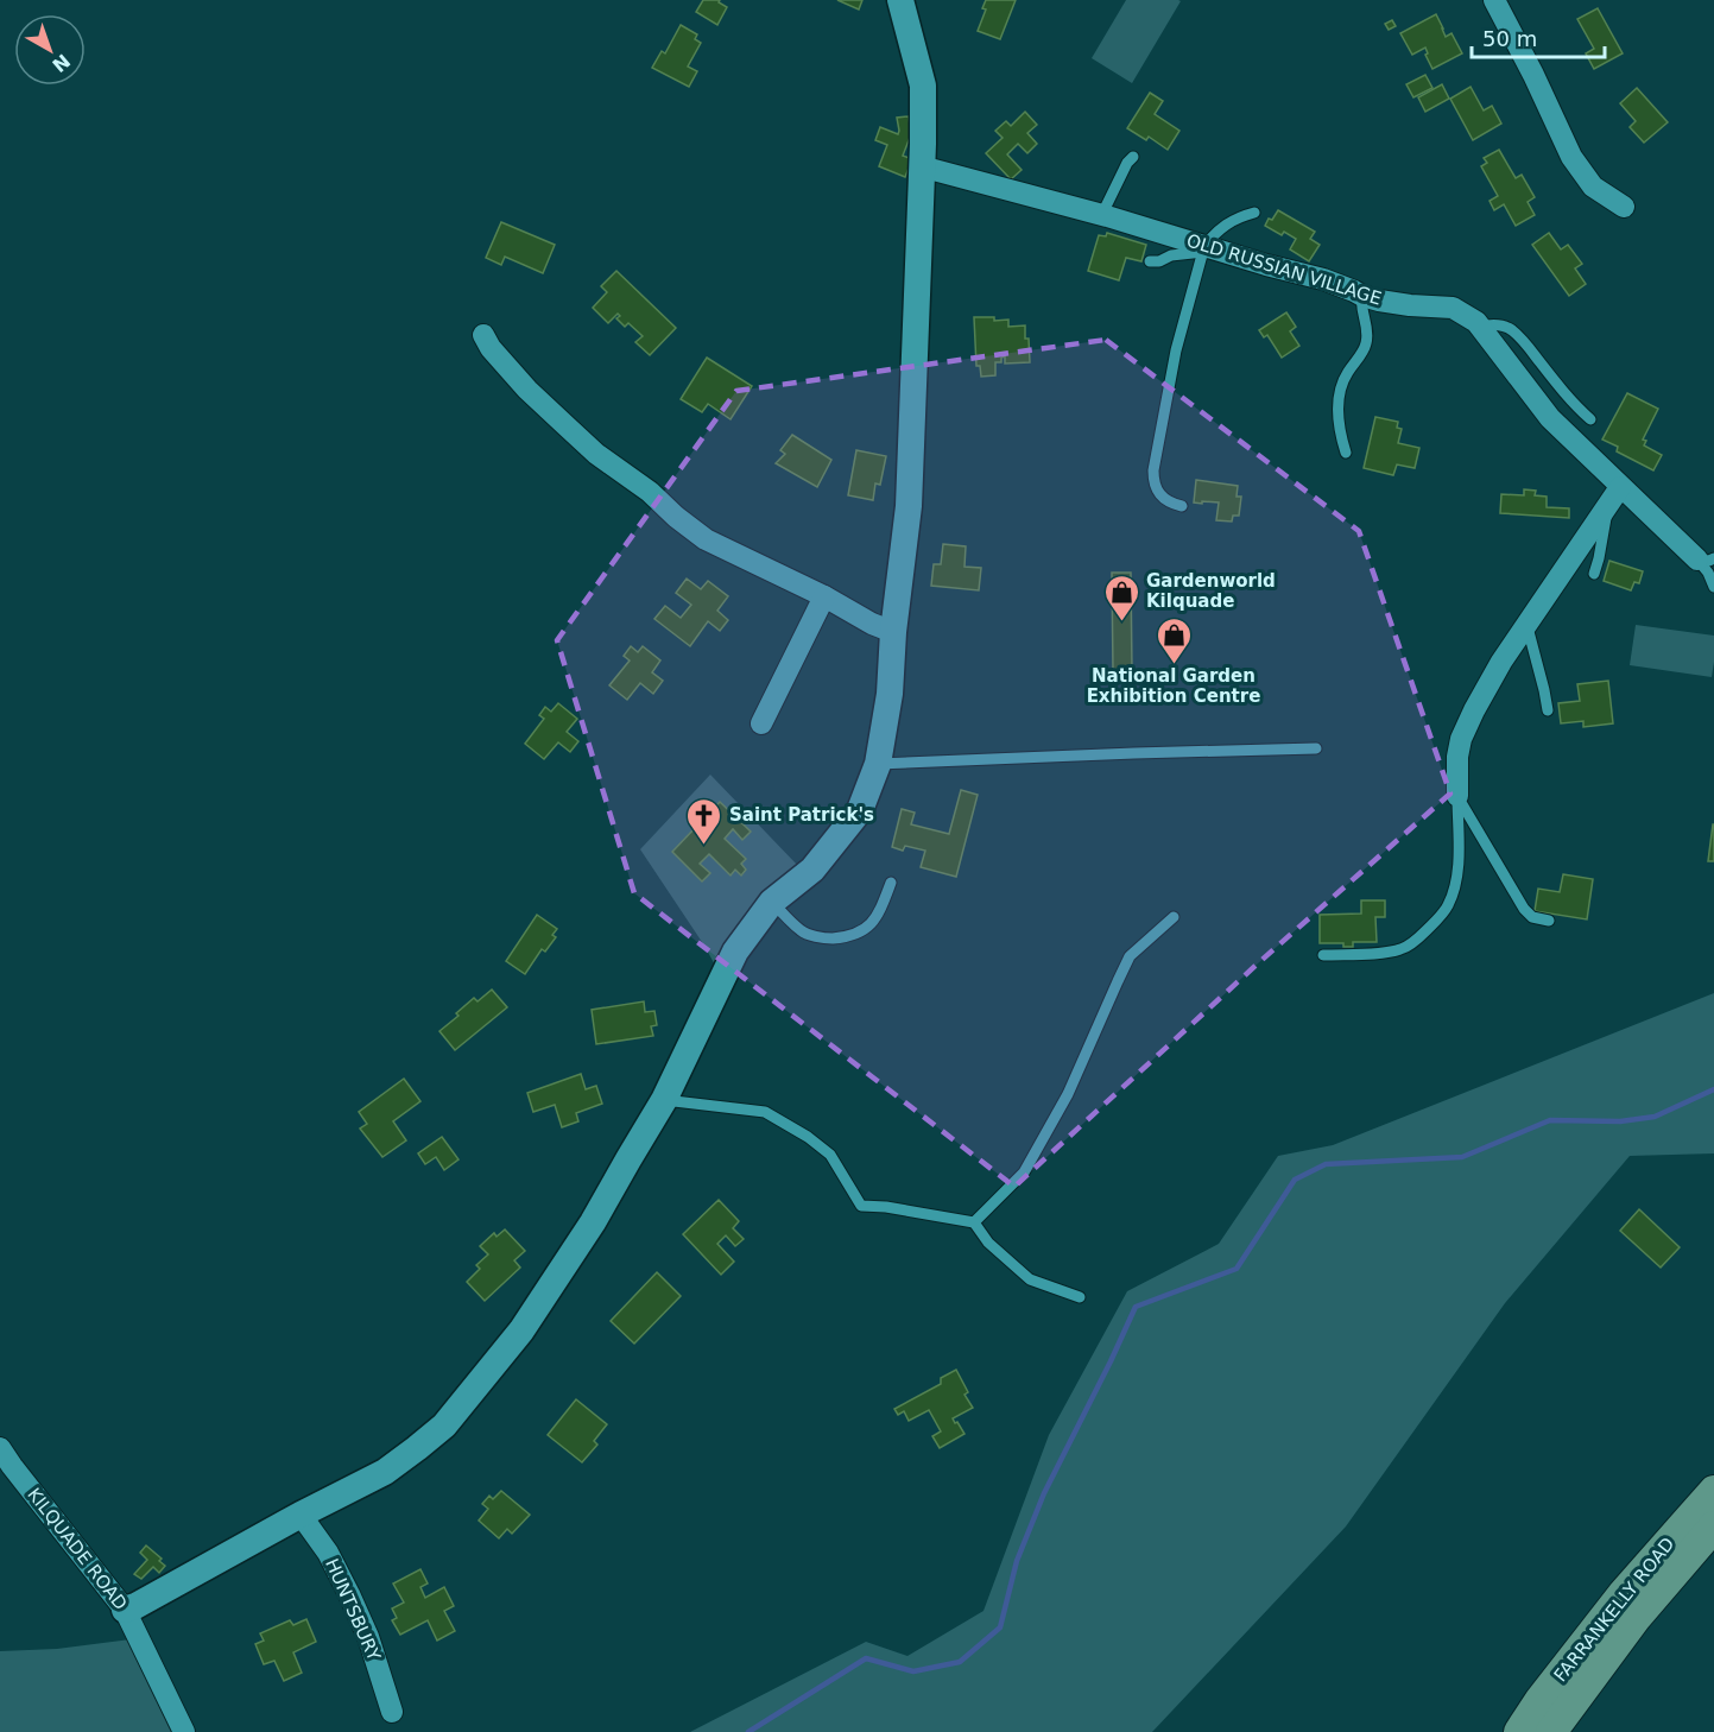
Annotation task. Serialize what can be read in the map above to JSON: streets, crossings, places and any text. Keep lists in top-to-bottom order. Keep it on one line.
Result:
{"streets":{"main road":["FARRANKELLY ROAD"],"street":["OLD RUSSIAN VILLAGE","KILQUADE ROAD","HUNTSBURY"]},"places":{"shop":["Gardenworld Kilquade","National Garden Exhibition Centre"],"church":["Saint Patrick's"]},"scale_bar":"50 m","north":"bottom right"}
